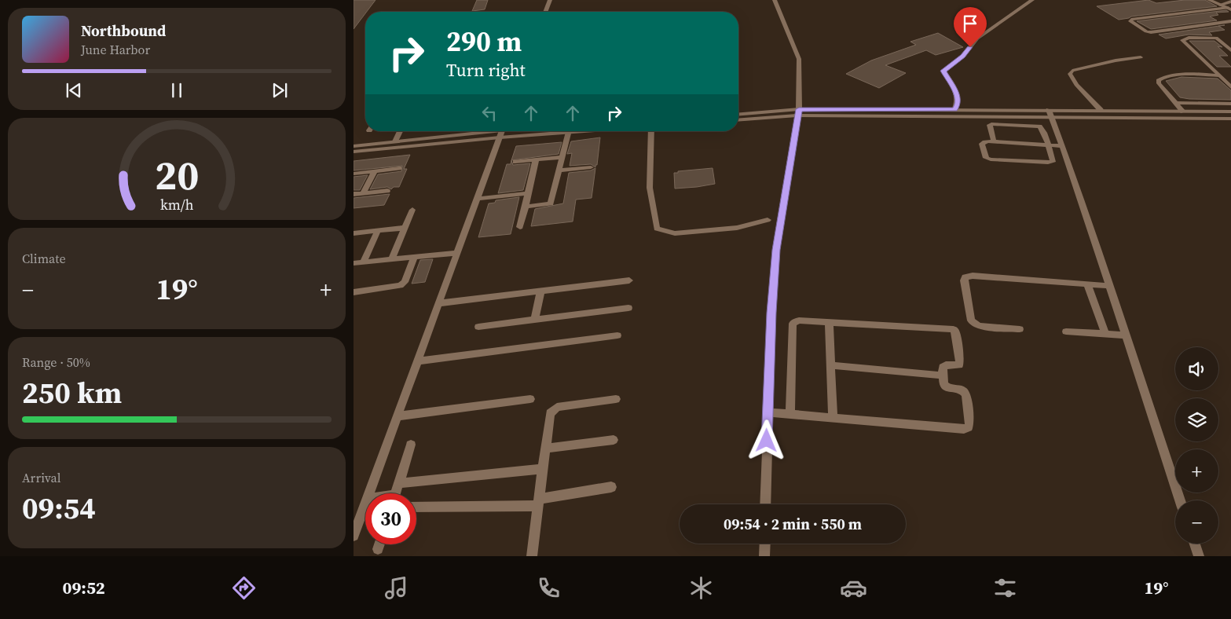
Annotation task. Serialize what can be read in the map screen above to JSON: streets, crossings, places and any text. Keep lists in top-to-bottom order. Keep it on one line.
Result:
{"page":{"turn":["290 m","Turn right"],"song":["Northbound","June Harbor"],"tile":["Climate",["Range · 50%","250 km"],["Arrival","09:54"]],"heat":["−","19°","+"],"map_buttons":["+","−"],"limit":"30","trip":"09:54 · 2 min · 550 m","tabs":["09:52","19°"],"gauge":["20","km/h"]}}
